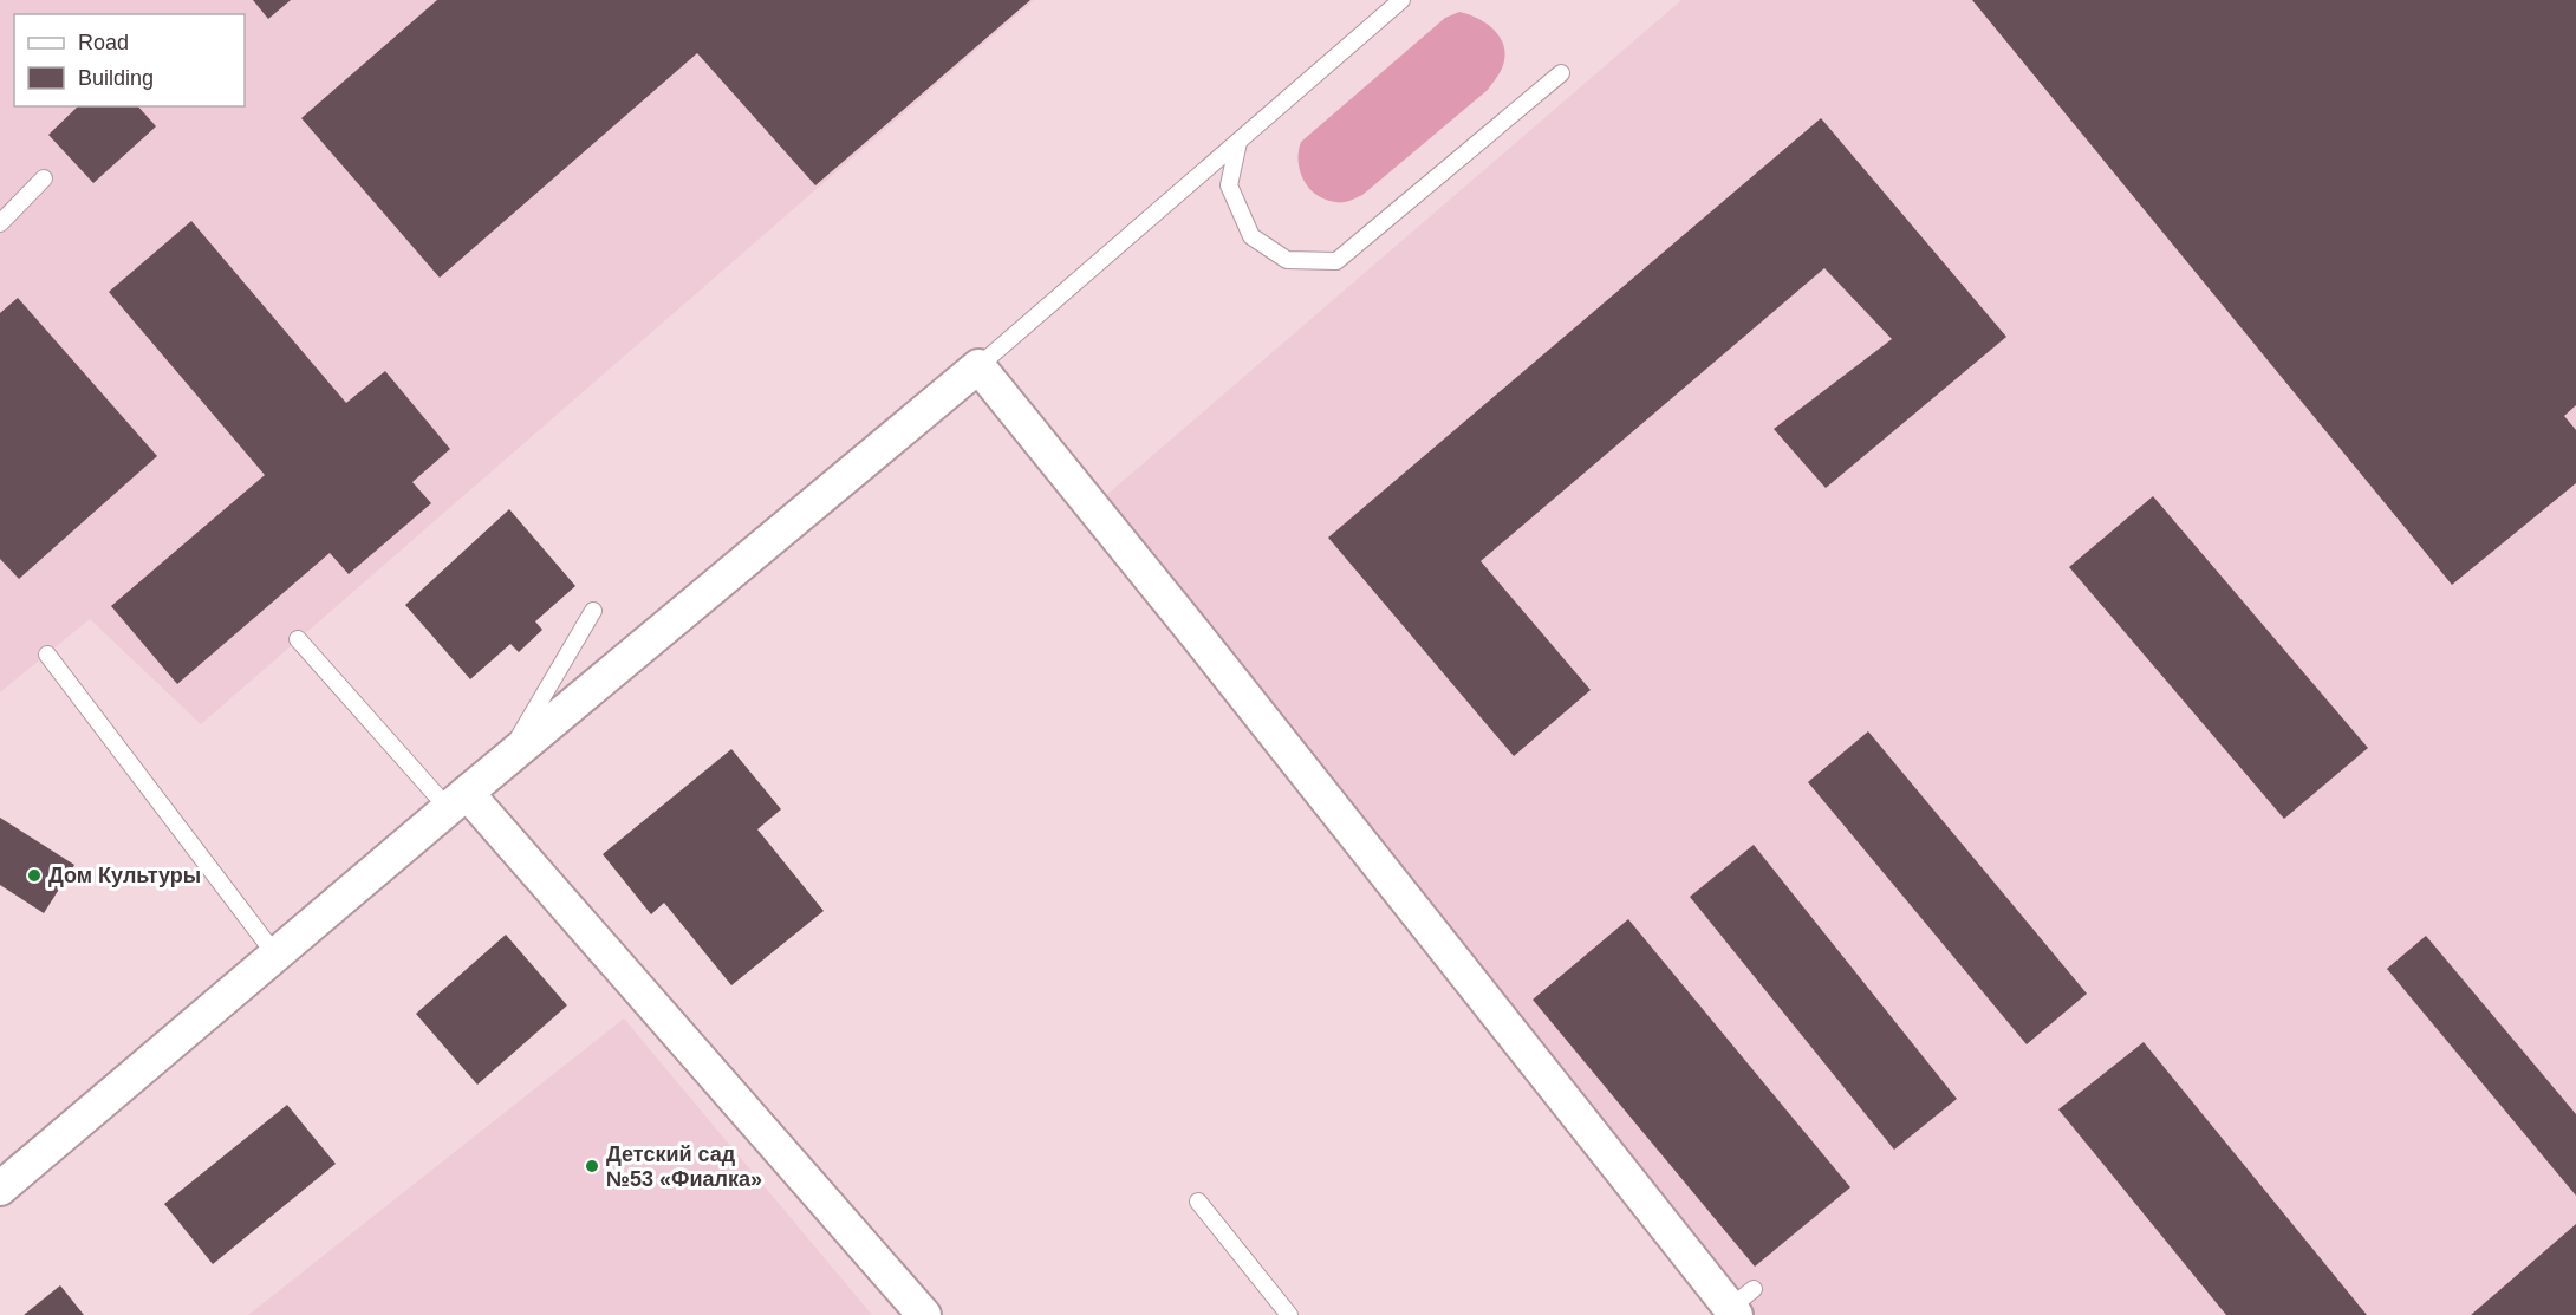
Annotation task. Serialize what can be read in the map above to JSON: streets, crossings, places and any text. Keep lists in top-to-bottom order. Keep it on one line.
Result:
{"places":["Дом Культуры","Детский сад №53 «Фиалка»"],"legend":["Road","Building"]}
